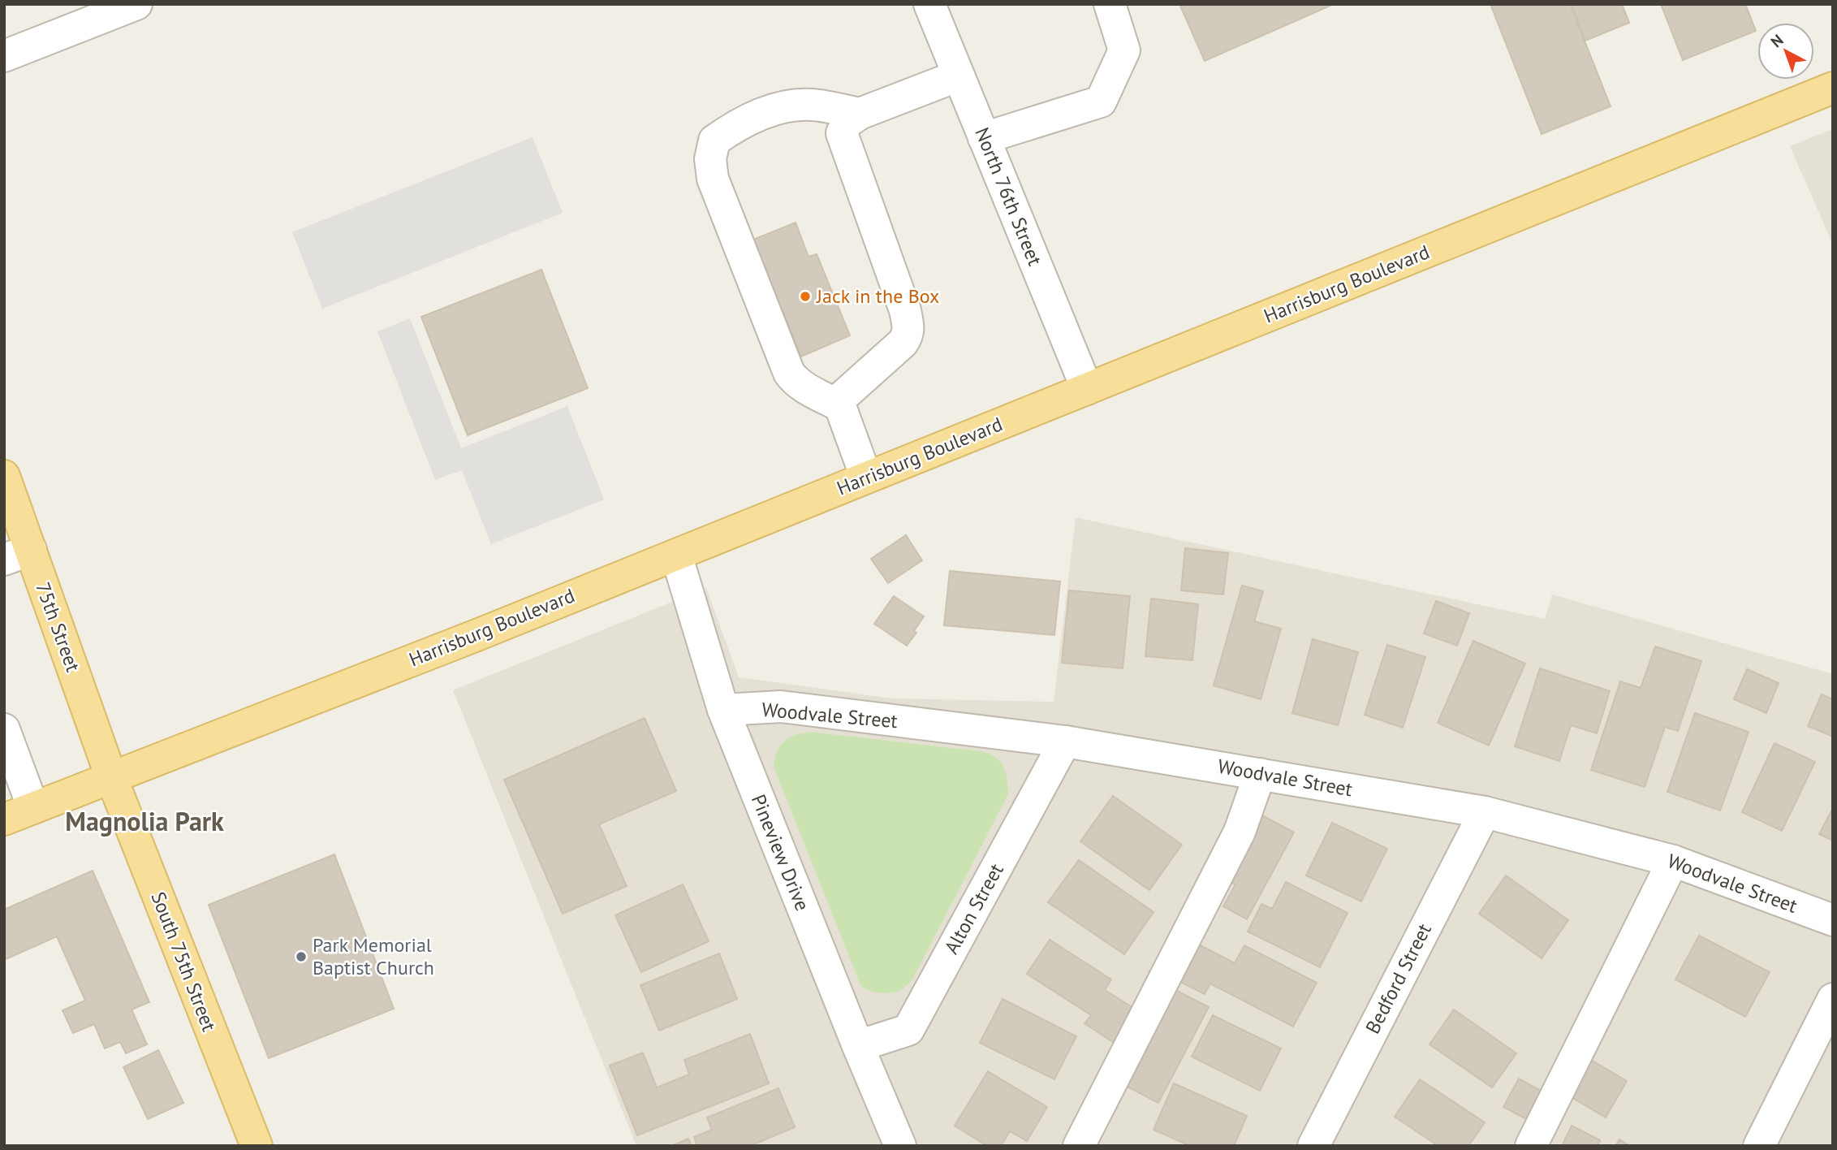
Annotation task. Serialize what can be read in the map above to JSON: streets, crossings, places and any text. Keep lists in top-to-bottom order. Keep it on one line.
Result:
{"streets":{"main road":["Harrisburg Boulevard","75th Street","South 75th Street"],"street":["North 76th Street","Woodvale Street","Pineview Drive","Alton Street","Bedford Street"]},"crossings":[["North 76th Street","Harrisburg Boulevard"],["Harrisburg Boulevard","75th Street"],["Harrisburg Boulevard","Pineview Drive"],["Harrisburg Boulevard","South 75th Street"],["75th Street","South 75th Street"],["Woodvale Street","Pineview Drive"],["Woodvale Street","Alton Street"],["Woodvale Street","Bedford Street"],["Pineview Drive","Alton Street"]],"districts":["Magnolia Park"],"places":["Jack in the Box","Park Memorial Baptist Church"],"north":"top left"}
